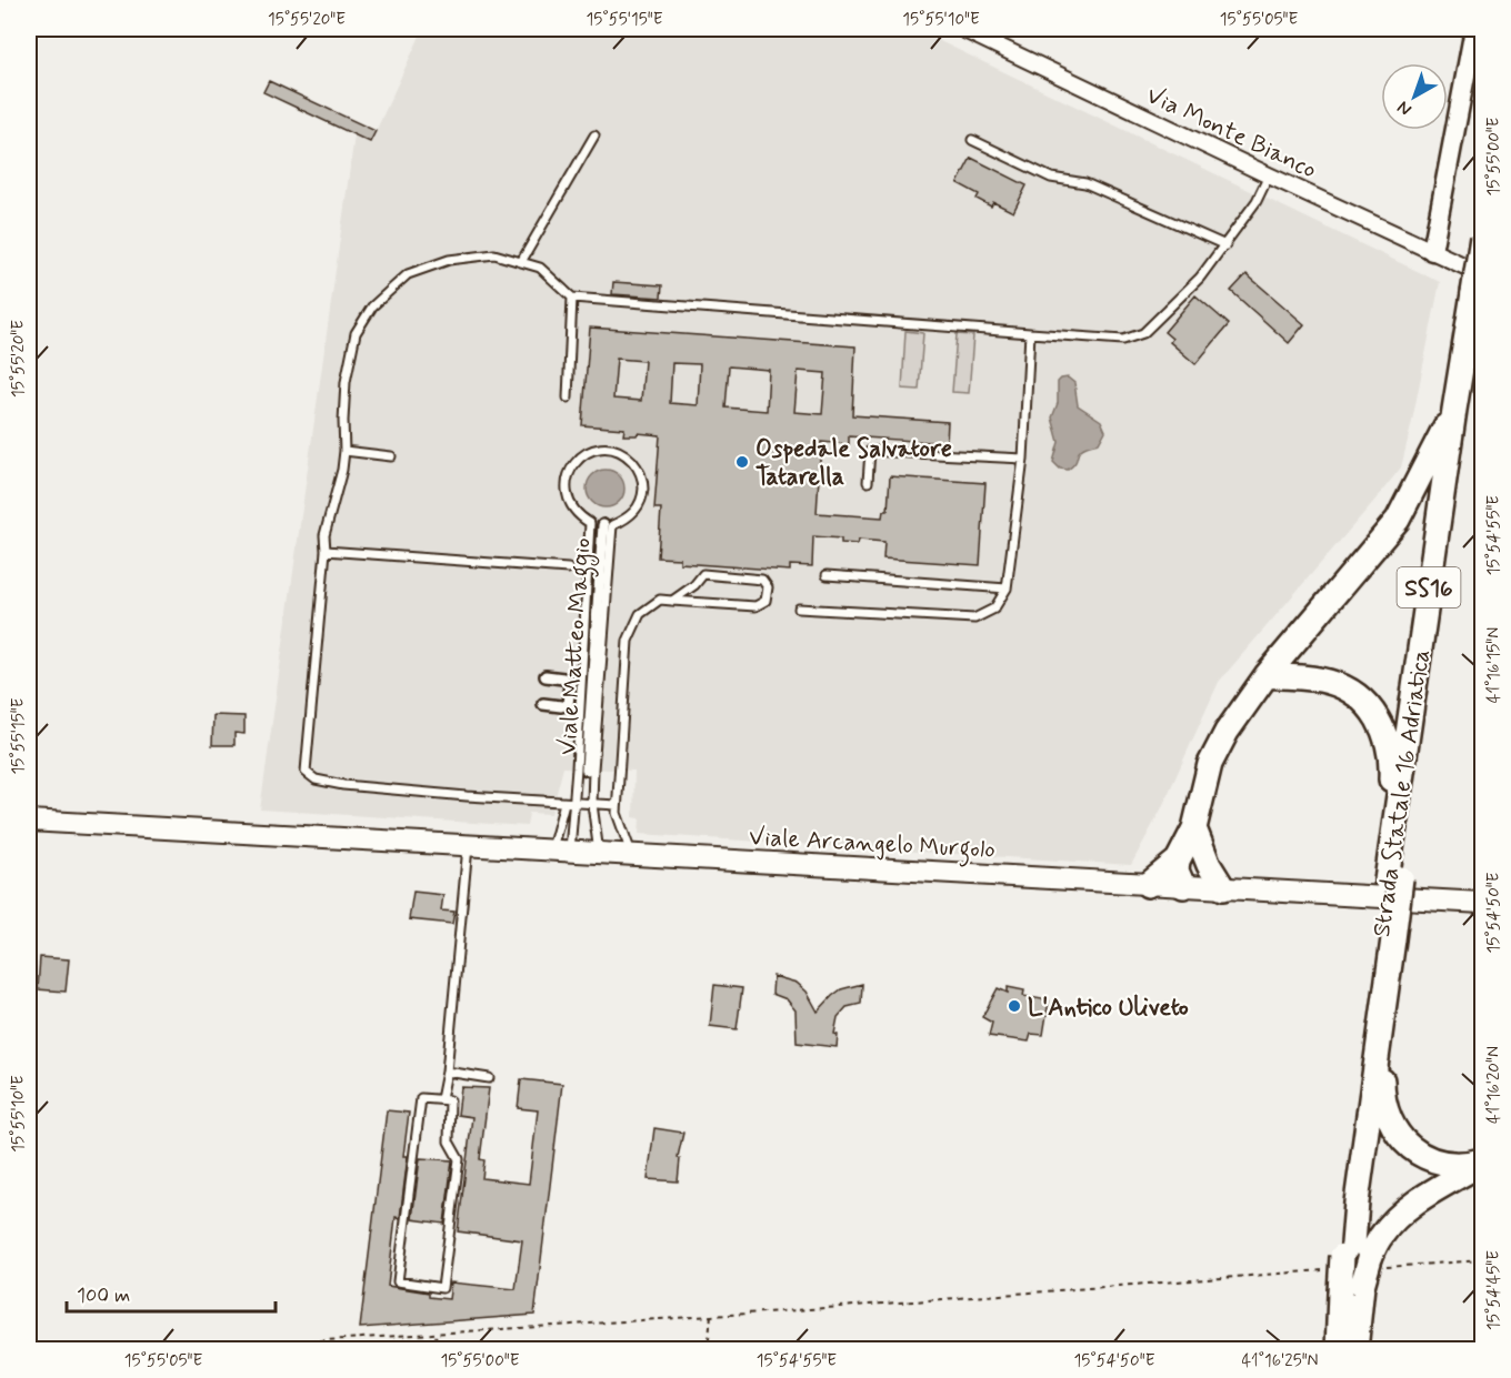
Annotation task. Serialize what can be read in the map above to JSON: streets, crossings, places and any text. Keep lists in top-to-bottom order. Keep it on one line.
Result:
{"streets":{"highway":["SS16","Strada Statale 16 Adriatica"],"main road":["Viale Arcangelo Murgolo"],"street":["Via Monte Bianco","Viale Matteo Maggio"]},"crossings":[["Via Monte Bianco","Strada Statale 16 Adriatica"]],"places":["Ospedale Salvatore Tatarella","L'Antico Uliveto"],"scale_bar":"100 m","north":"bottom left","coordinates":["15°55'20\"E","15°55'15\"E","15°55'10\"E","15°55'05\"E","15°55'00\"E","15°54'55\"E","41°16'15\"N","15°54'50\"E","41°16'20\"N","15°54'45\"E","41°16'25\"N"]}
